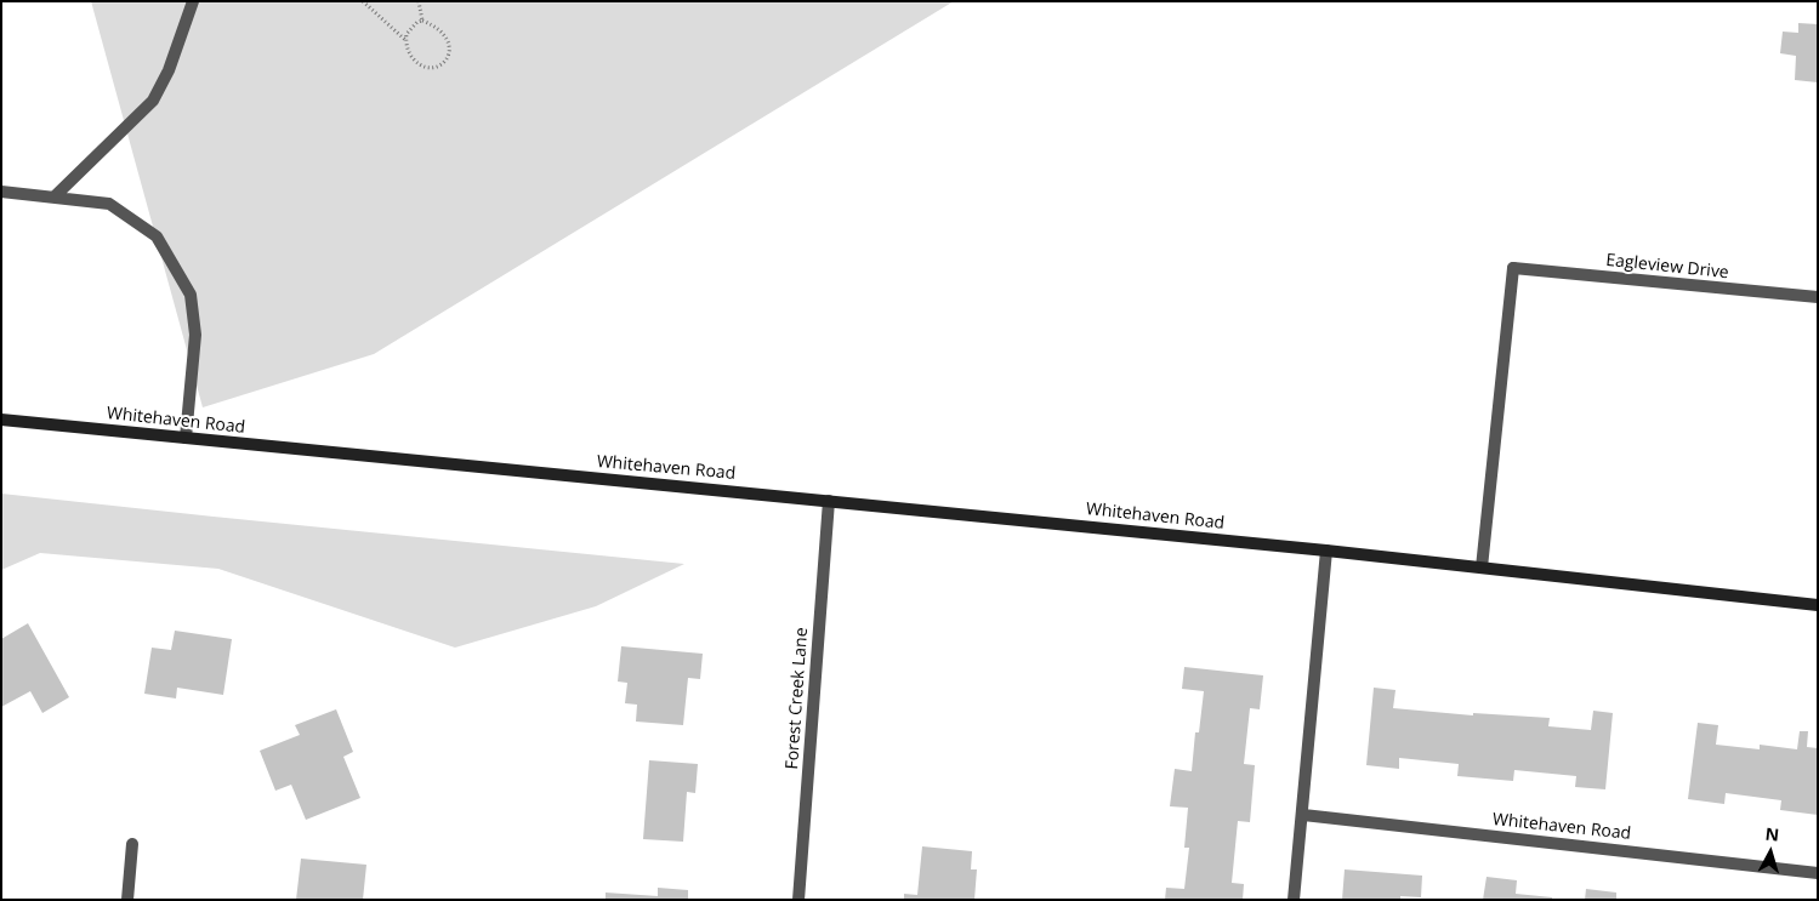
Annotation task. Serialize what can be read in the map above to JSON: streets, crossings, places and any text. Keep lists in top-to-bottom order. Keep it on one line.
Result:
{"streets":{"street":["Eagleview Drive","Whitehaven Road","Forest Creek Lane"]},"crossings":[["Eagleview Drive","Whitehaven Road"],["Whitehaven Road","Forest Creek Lane"]],"north":"top"}
